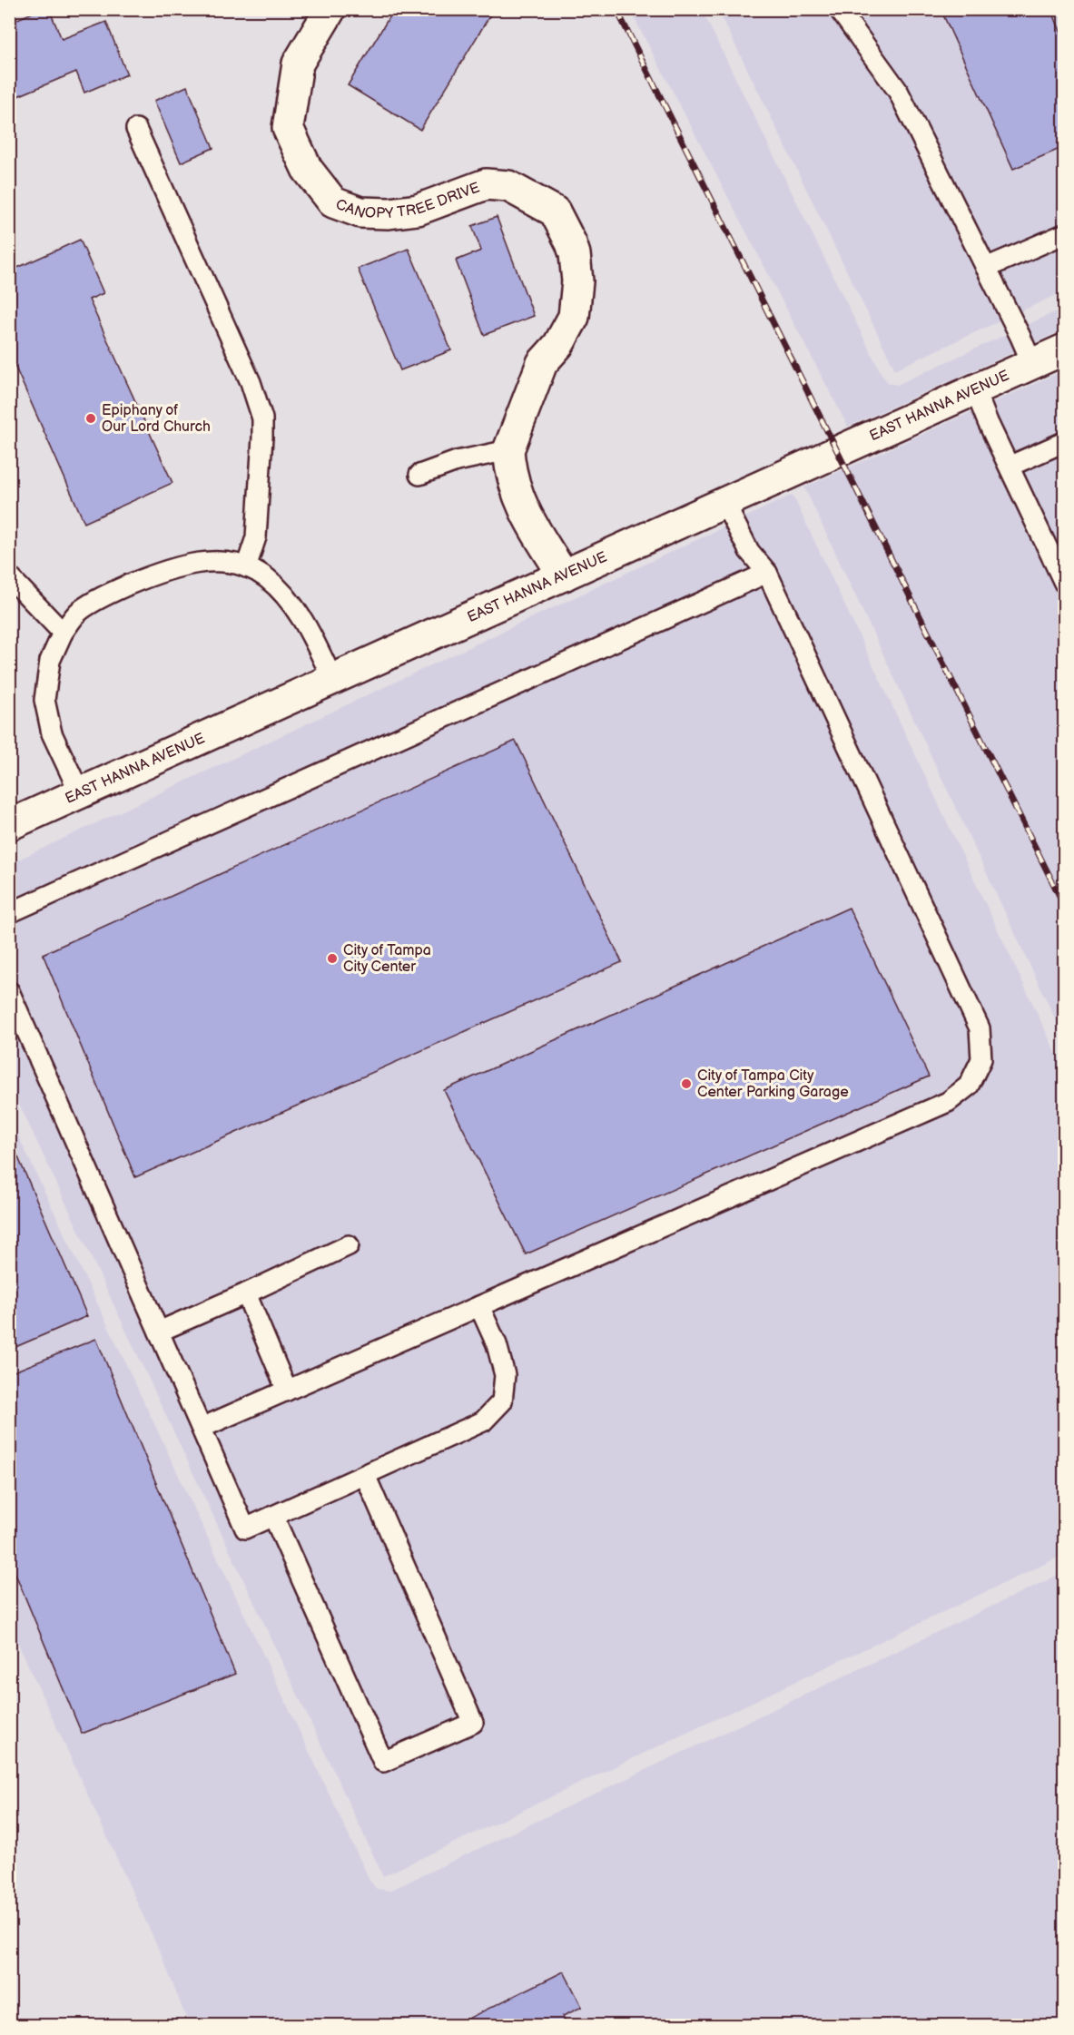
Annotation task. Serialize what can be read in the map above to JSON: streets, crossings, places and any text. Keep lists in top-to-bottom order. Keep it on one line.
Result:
{"streets":{"street":["CANOPY TREE DRIVE","EAST HANNA AVENUE"]},"crossings":[["CANOPY TREE DRIVE","EAST HANNA AVENUE"]],"places":["Epiphany of Our Lord Church","City of Tampa City Center","City of Tampa City Center Parking Garage"]}
